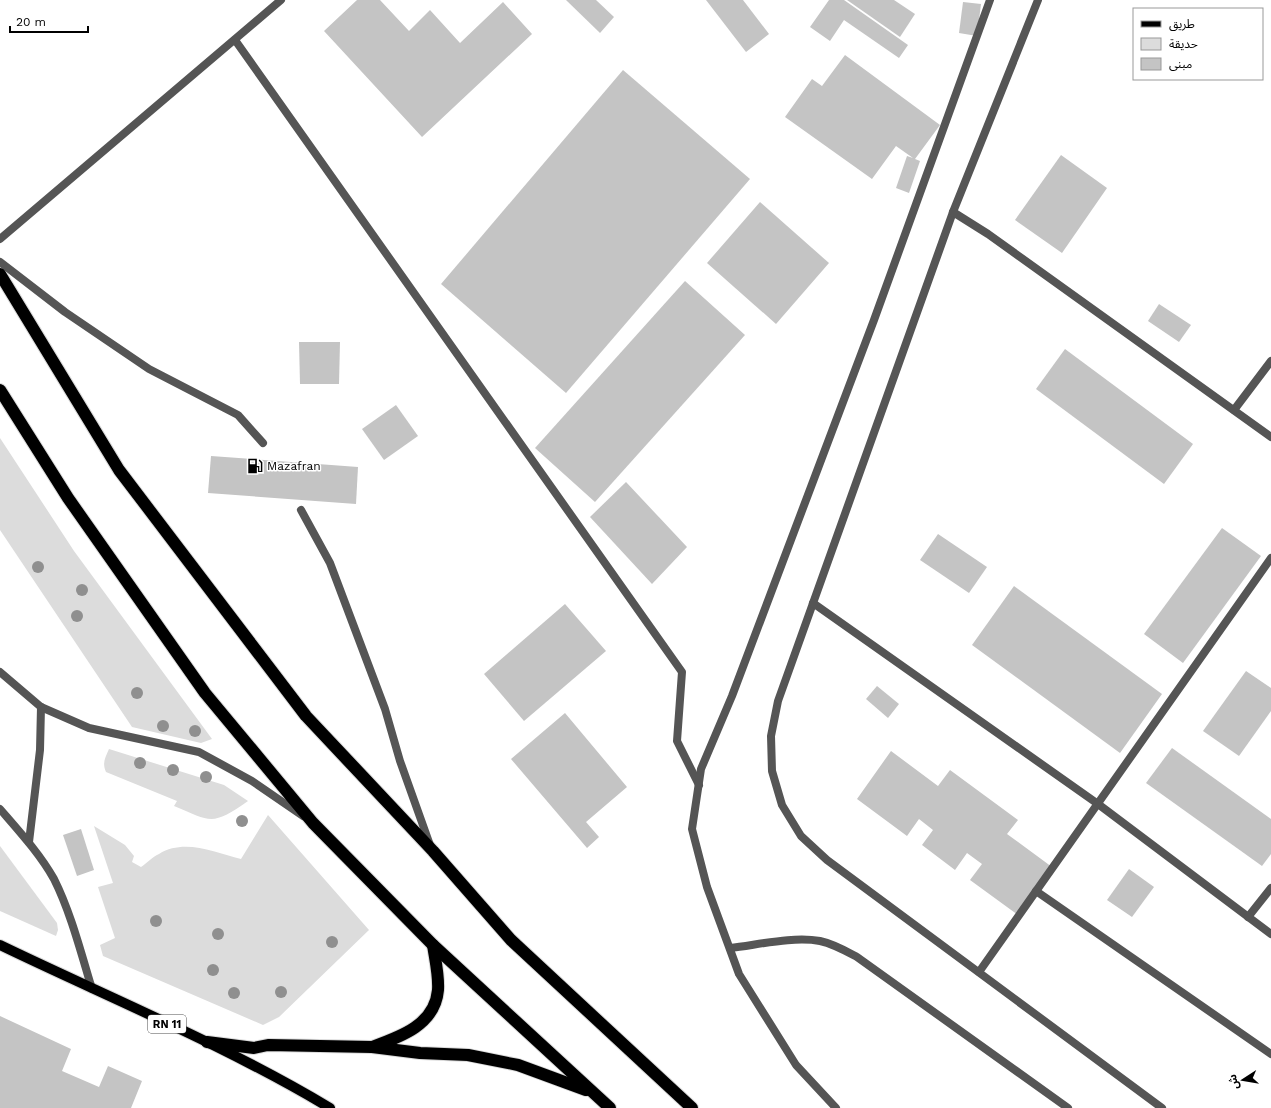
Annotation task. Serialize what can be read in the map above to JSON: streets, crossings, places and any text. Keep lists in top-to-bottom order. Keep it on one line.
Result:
{"streets":{"main road":["RN 11"]},"places":{"fuel station":["Mazafran"]},"legend":["طريق","حديقة","مبنى"],"scale_bar":"20 m","north":"left"}
